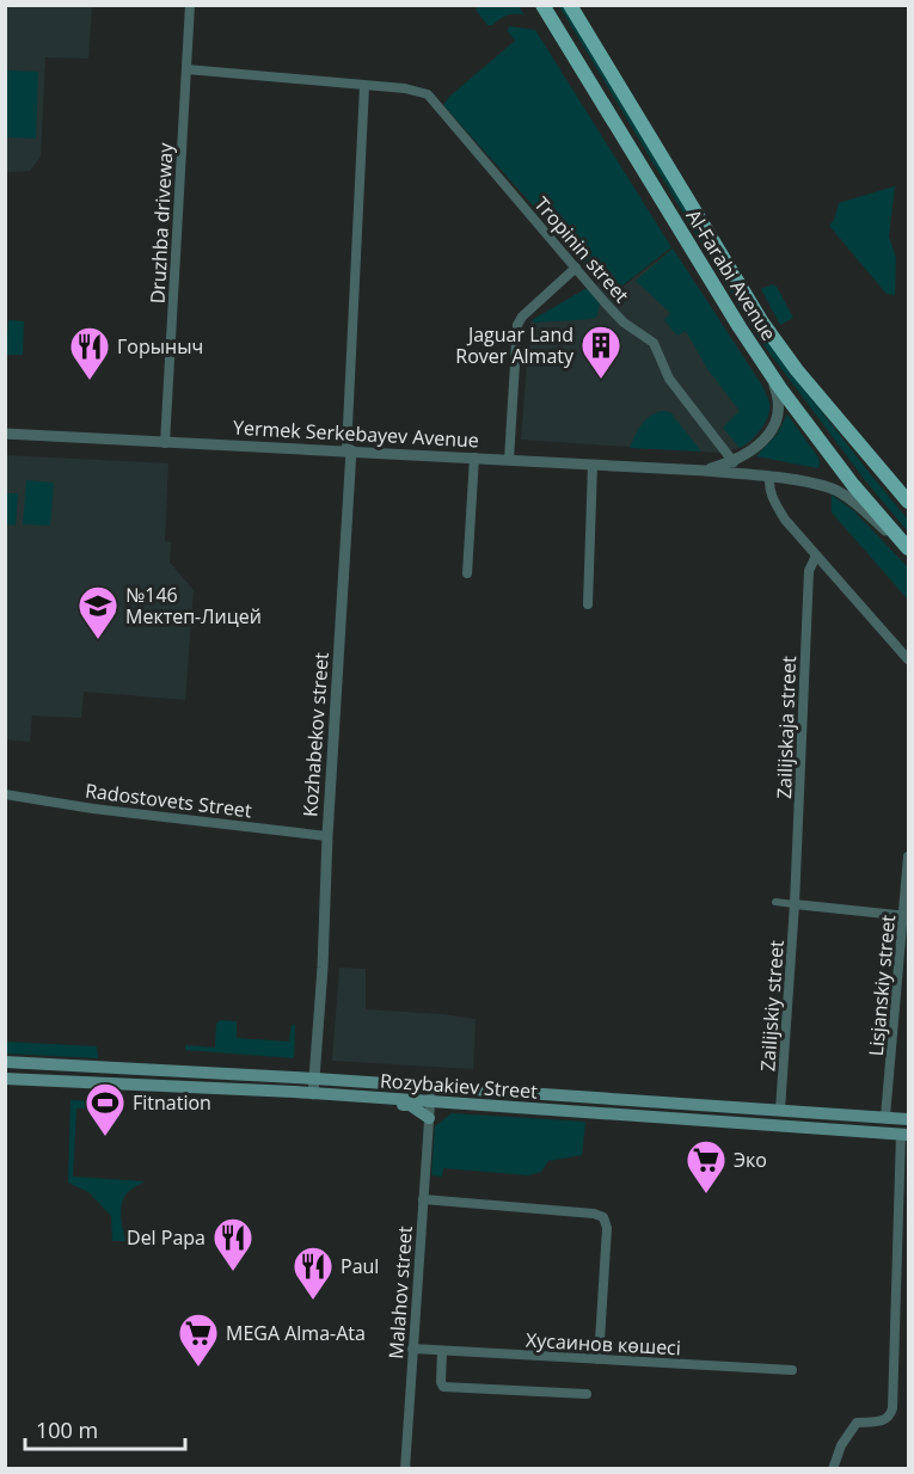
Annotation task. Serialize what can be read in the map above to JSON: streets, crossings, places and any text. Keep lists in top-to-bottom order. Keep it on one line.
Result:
{"streets":{"main road":["Al-Farabi Avenue","Rozybakiev Street"],"street":["Druzhba driveway","Tropinin street","Yermek Serkebayev Avenue","Zailijskaja street","Kozhabekov street","Radostovets Street","Lisjanskiy street","Zailijskiy street","Malahov street","Хусаинов көшесі"]},"crossings":[["Druzhba driveway","Yermek Serkebayev Avenue"],["Yermek Serkebayev Avenue","Kozhabekov street"],["Zailijskaja street","Zailijskiy street"],["Kozhabekov street","Radostovets Street"],["Kozhabekov street","Rozybakiev Street"],["Lisjanskiy street","Rozybakiev Street"],["Zailijskiy street","Rozybakiev Street"],["Rozybakiev Street","Malahov street"],["Malahov street","Хусаинов көшесі"]],"places":{"building":["Jaguar Land Rover Almaty"],"restaurant":["Горыныч","Del Papa","Paul"],"school or university":["№146 Мектеп-Лицей"],"sports":["Fitnation"],"supermarket":["Эко","MEGA Alma-Ata"]},"scale_bar":"100 m"}
